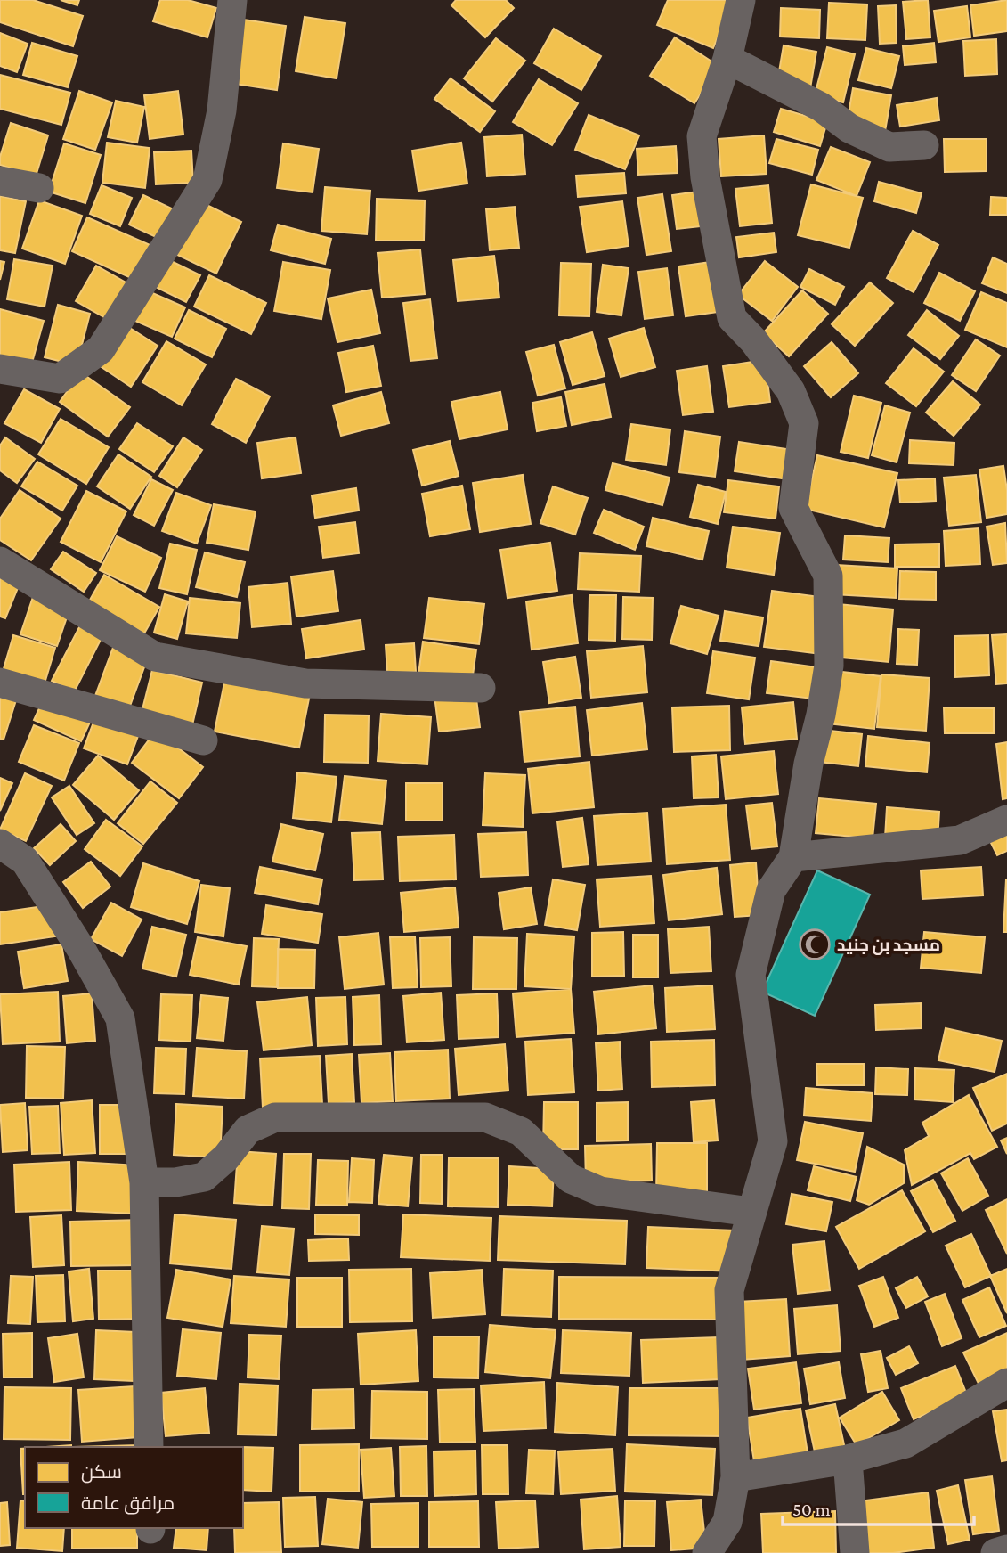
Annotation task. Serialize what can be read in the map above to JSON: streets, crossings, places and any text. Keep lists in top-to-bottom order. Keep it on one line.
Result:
{"places":{"mosque":["مسجد بن جنيد"]},"legend":["سكن","مرافق عامة"],"scale_bar":"50 m"}
